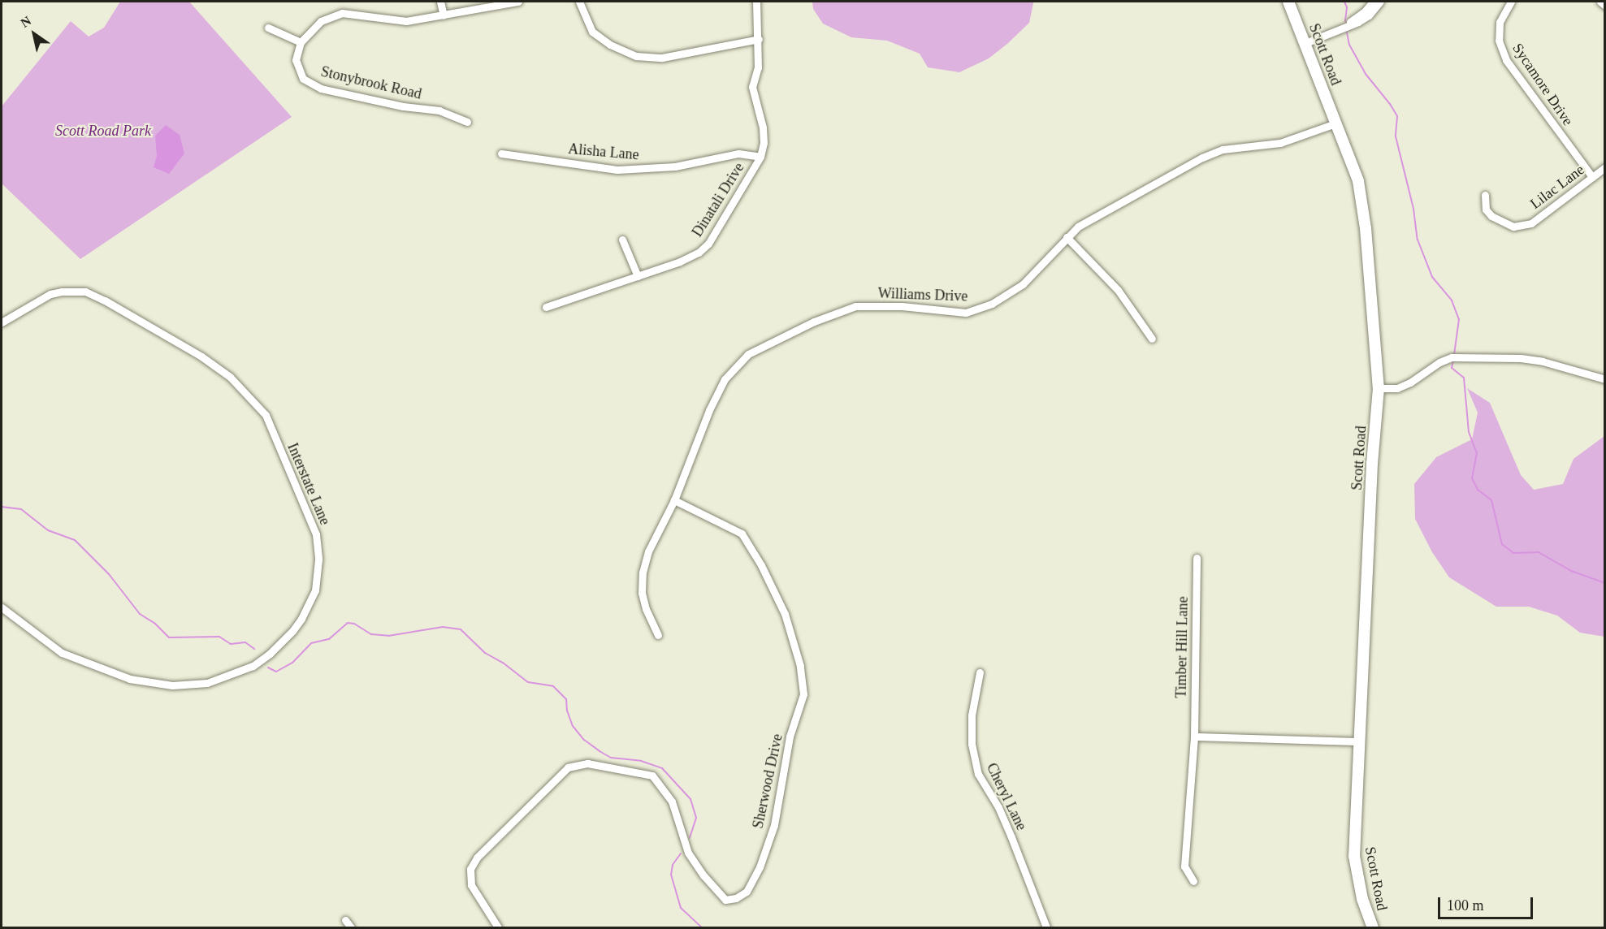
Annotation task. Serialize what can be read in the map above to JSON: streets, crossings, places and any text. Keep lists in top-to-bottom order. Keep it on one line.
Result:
{"streets":{"main road":["Scott Road"],"street":["Stonybrook Road","Sycamore Drive","Alisha Lane","Lilac Lane","Dinatali Drive","Williams Drive","Interstate Lane","Timber Hill Lane","Sherwood Drive","Cheryl Lane"]},"crossings":[["Scott Road","Williams Drive"],["Sycamore Drive","Lilac Lane"],["Alisha Lane","Dinatali Drive"],["Williams Drive","Sherwood Drive"]],"parks":["Scott Road Park"],"scale_bar":"100 m","north":"top left"}
